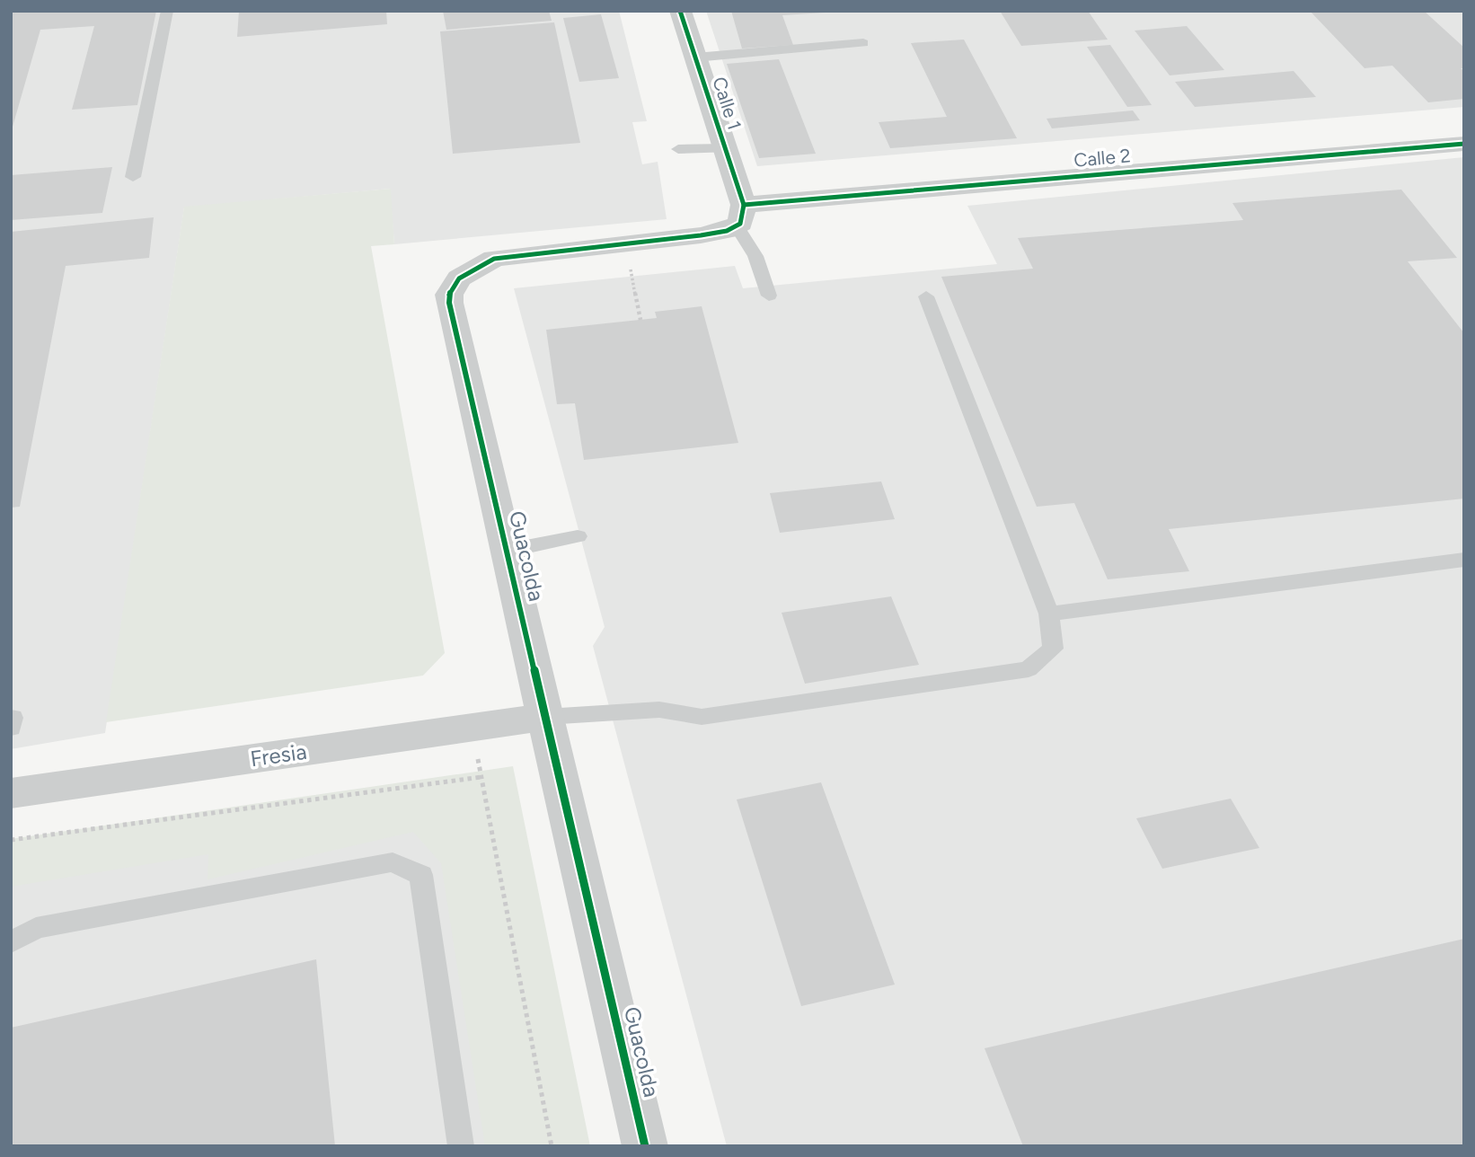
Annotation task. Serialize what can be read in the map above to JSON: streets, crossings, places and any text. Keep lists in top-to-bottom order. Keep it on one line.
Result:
{"streets":{"street":["Calle 1","Calle 2","Guacolda","Fresia"]},"crossings":[["Calle 1","Calle 2"],["Calle 1","Guacolda"],["Calle 2","Guacolda"],["Guacolda","Fresia"]]}
